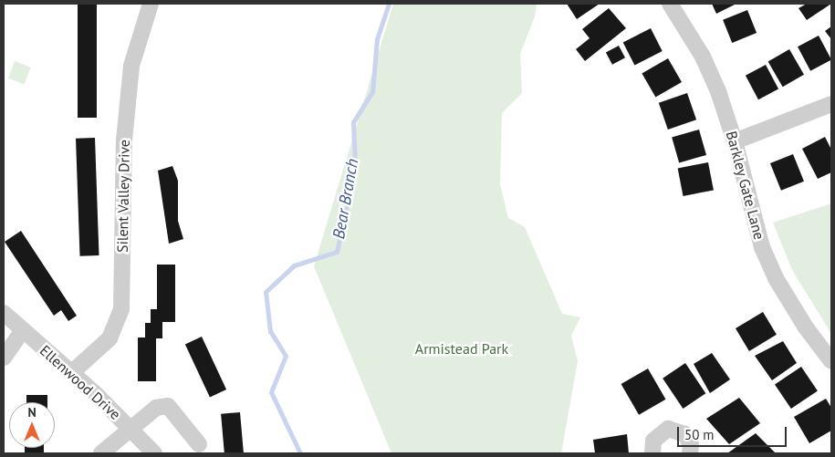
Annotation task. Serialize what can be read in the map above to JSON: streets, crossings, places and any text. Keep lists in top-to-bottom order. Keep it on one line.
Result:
{"streets":{"street":["Barkley Gate Lane","Silent Valley Drive","Ellenwood Drive"]},"crossings":[["Silent Valley Drive","Ellenwood Drive"]],"water":["Bear Branch"],"parks":["Armistead Park"],"scale_bar":"50 m","north":"top"}
